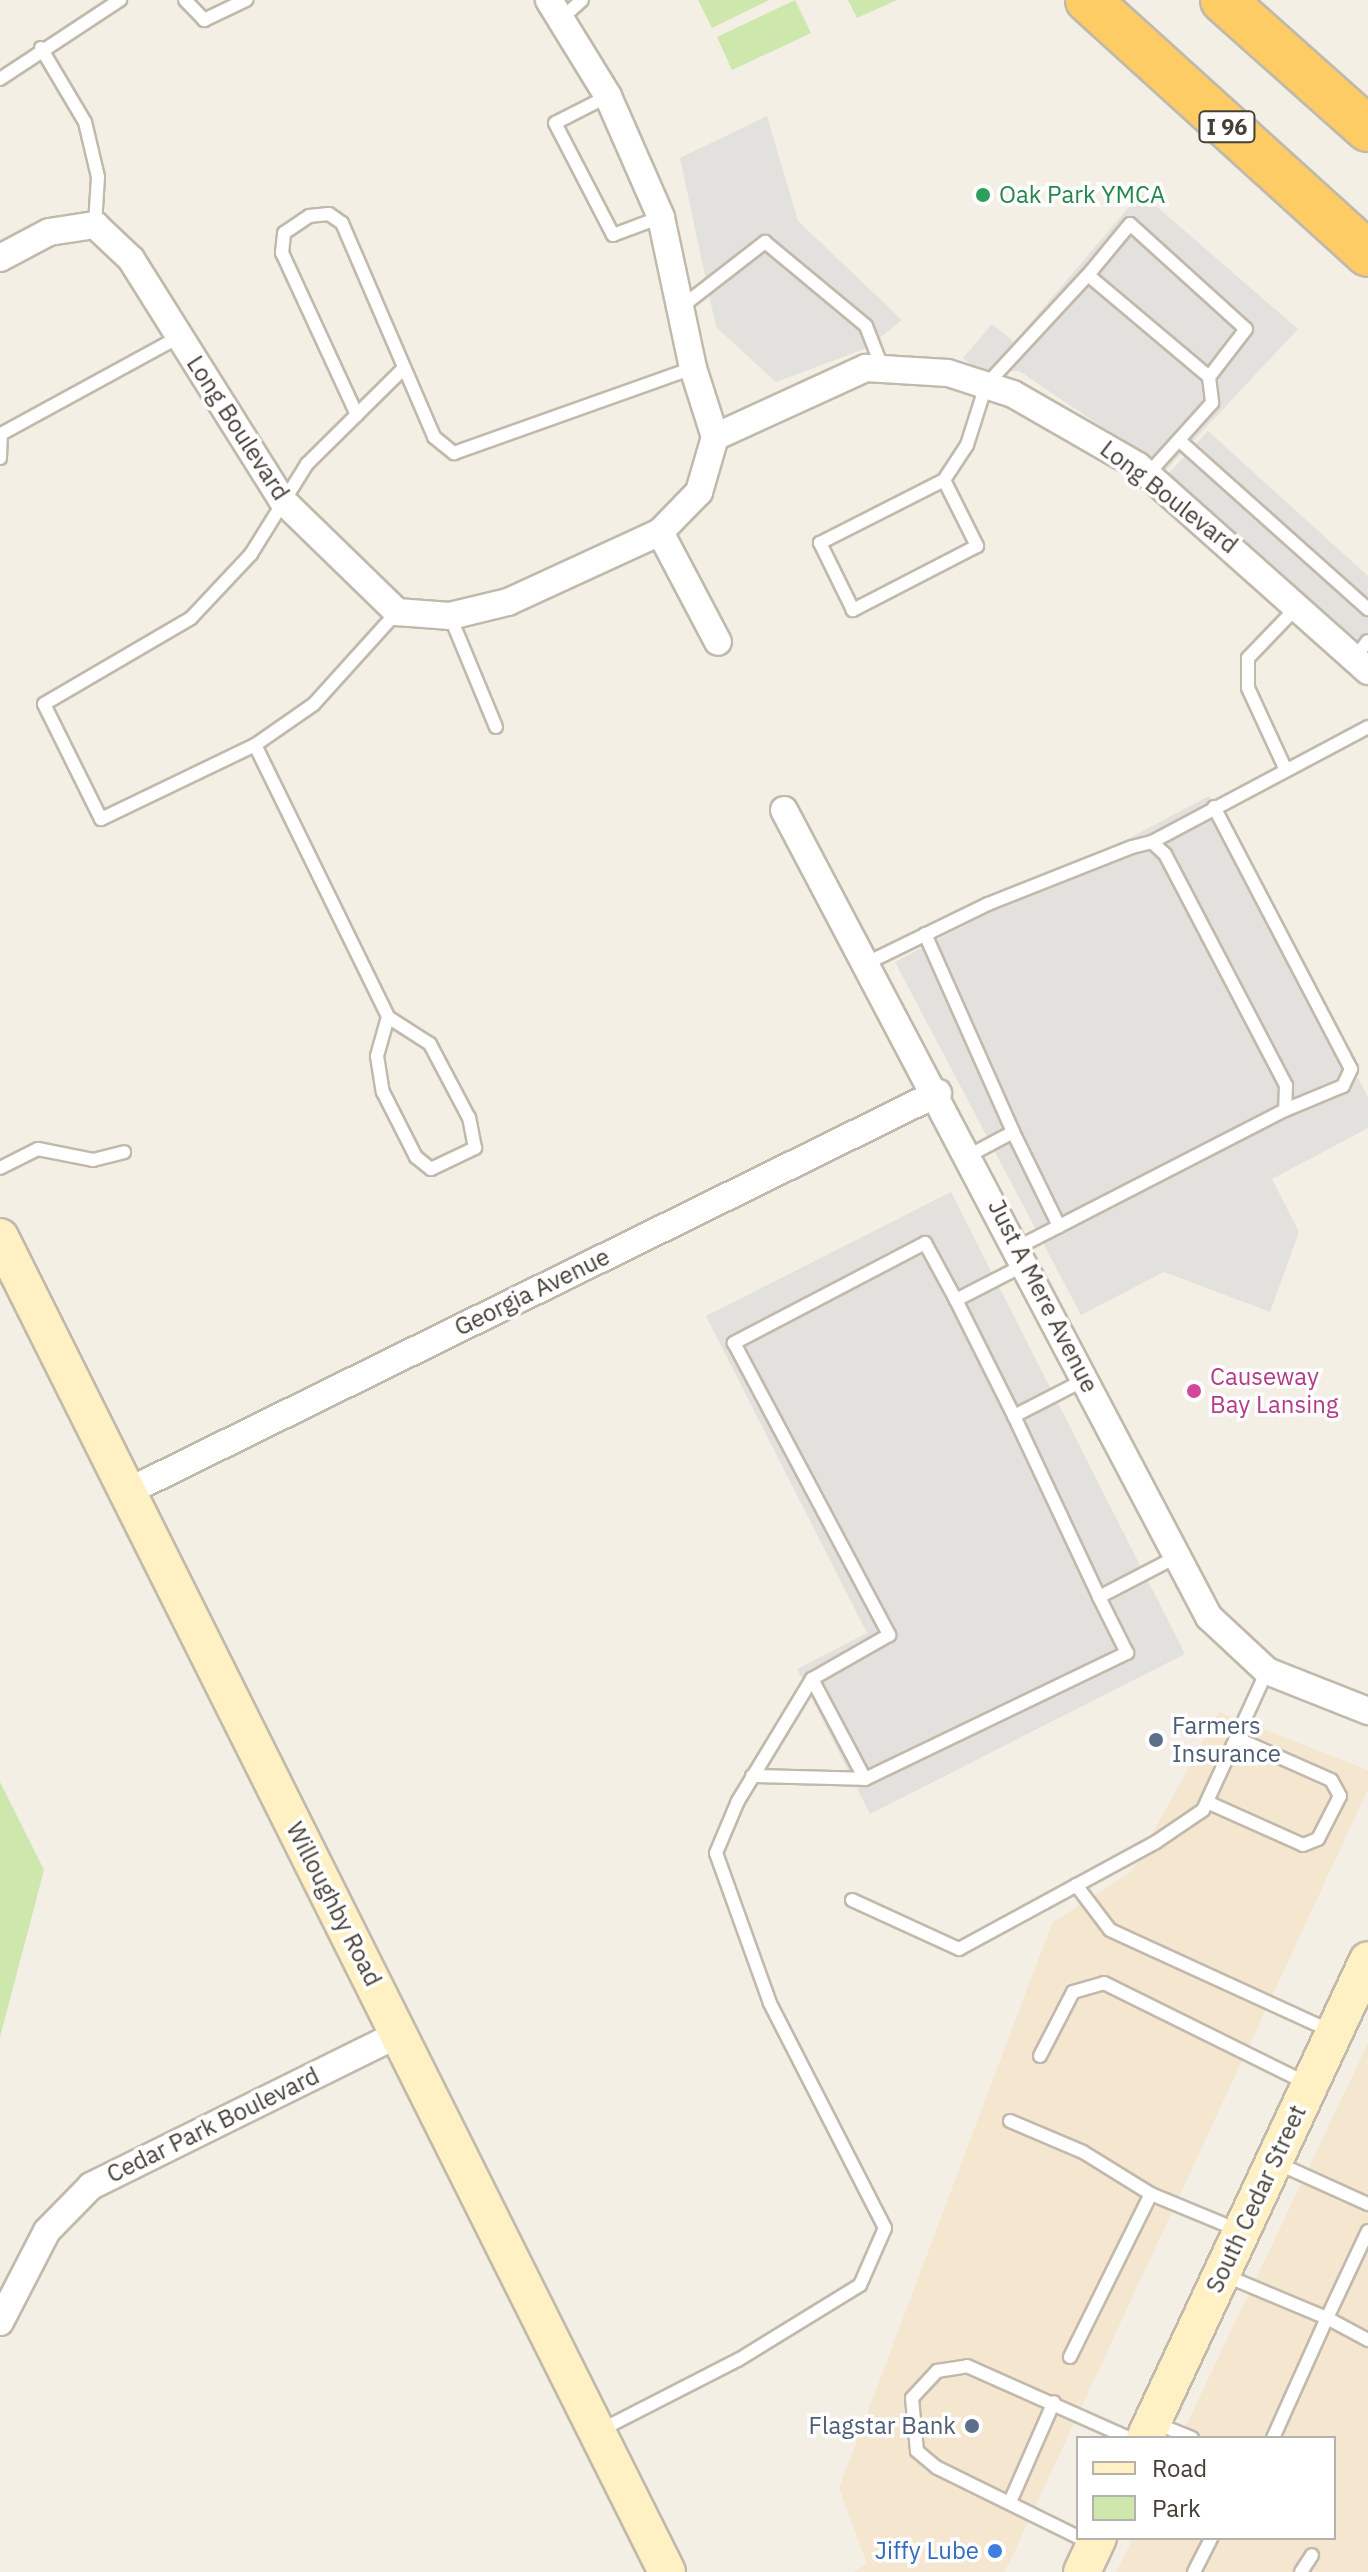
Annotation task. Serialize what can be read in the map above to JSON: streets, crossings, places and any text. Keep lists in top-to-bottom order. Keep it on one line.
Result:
{"streets":{"highway":["I 96"],"street":["Long Boulevard","Georgia Avenue","Just A Mere Avenue","Willoughby Road","Cedar Park Boulevard","South Cedar Street"]},"crossings":[["Georgia Avenue","Just A Mere Avenue"],["Georgia Avenue","Willoughby Road"],["Willoughby Road","Cedar Park Boulevard"]],"places":["Oak Park YMCA","Causeway Bay Lansing","Farmers Insurance","Flagstar Bank","Jiffy Lube"],"legend":["Road","Park"]}
